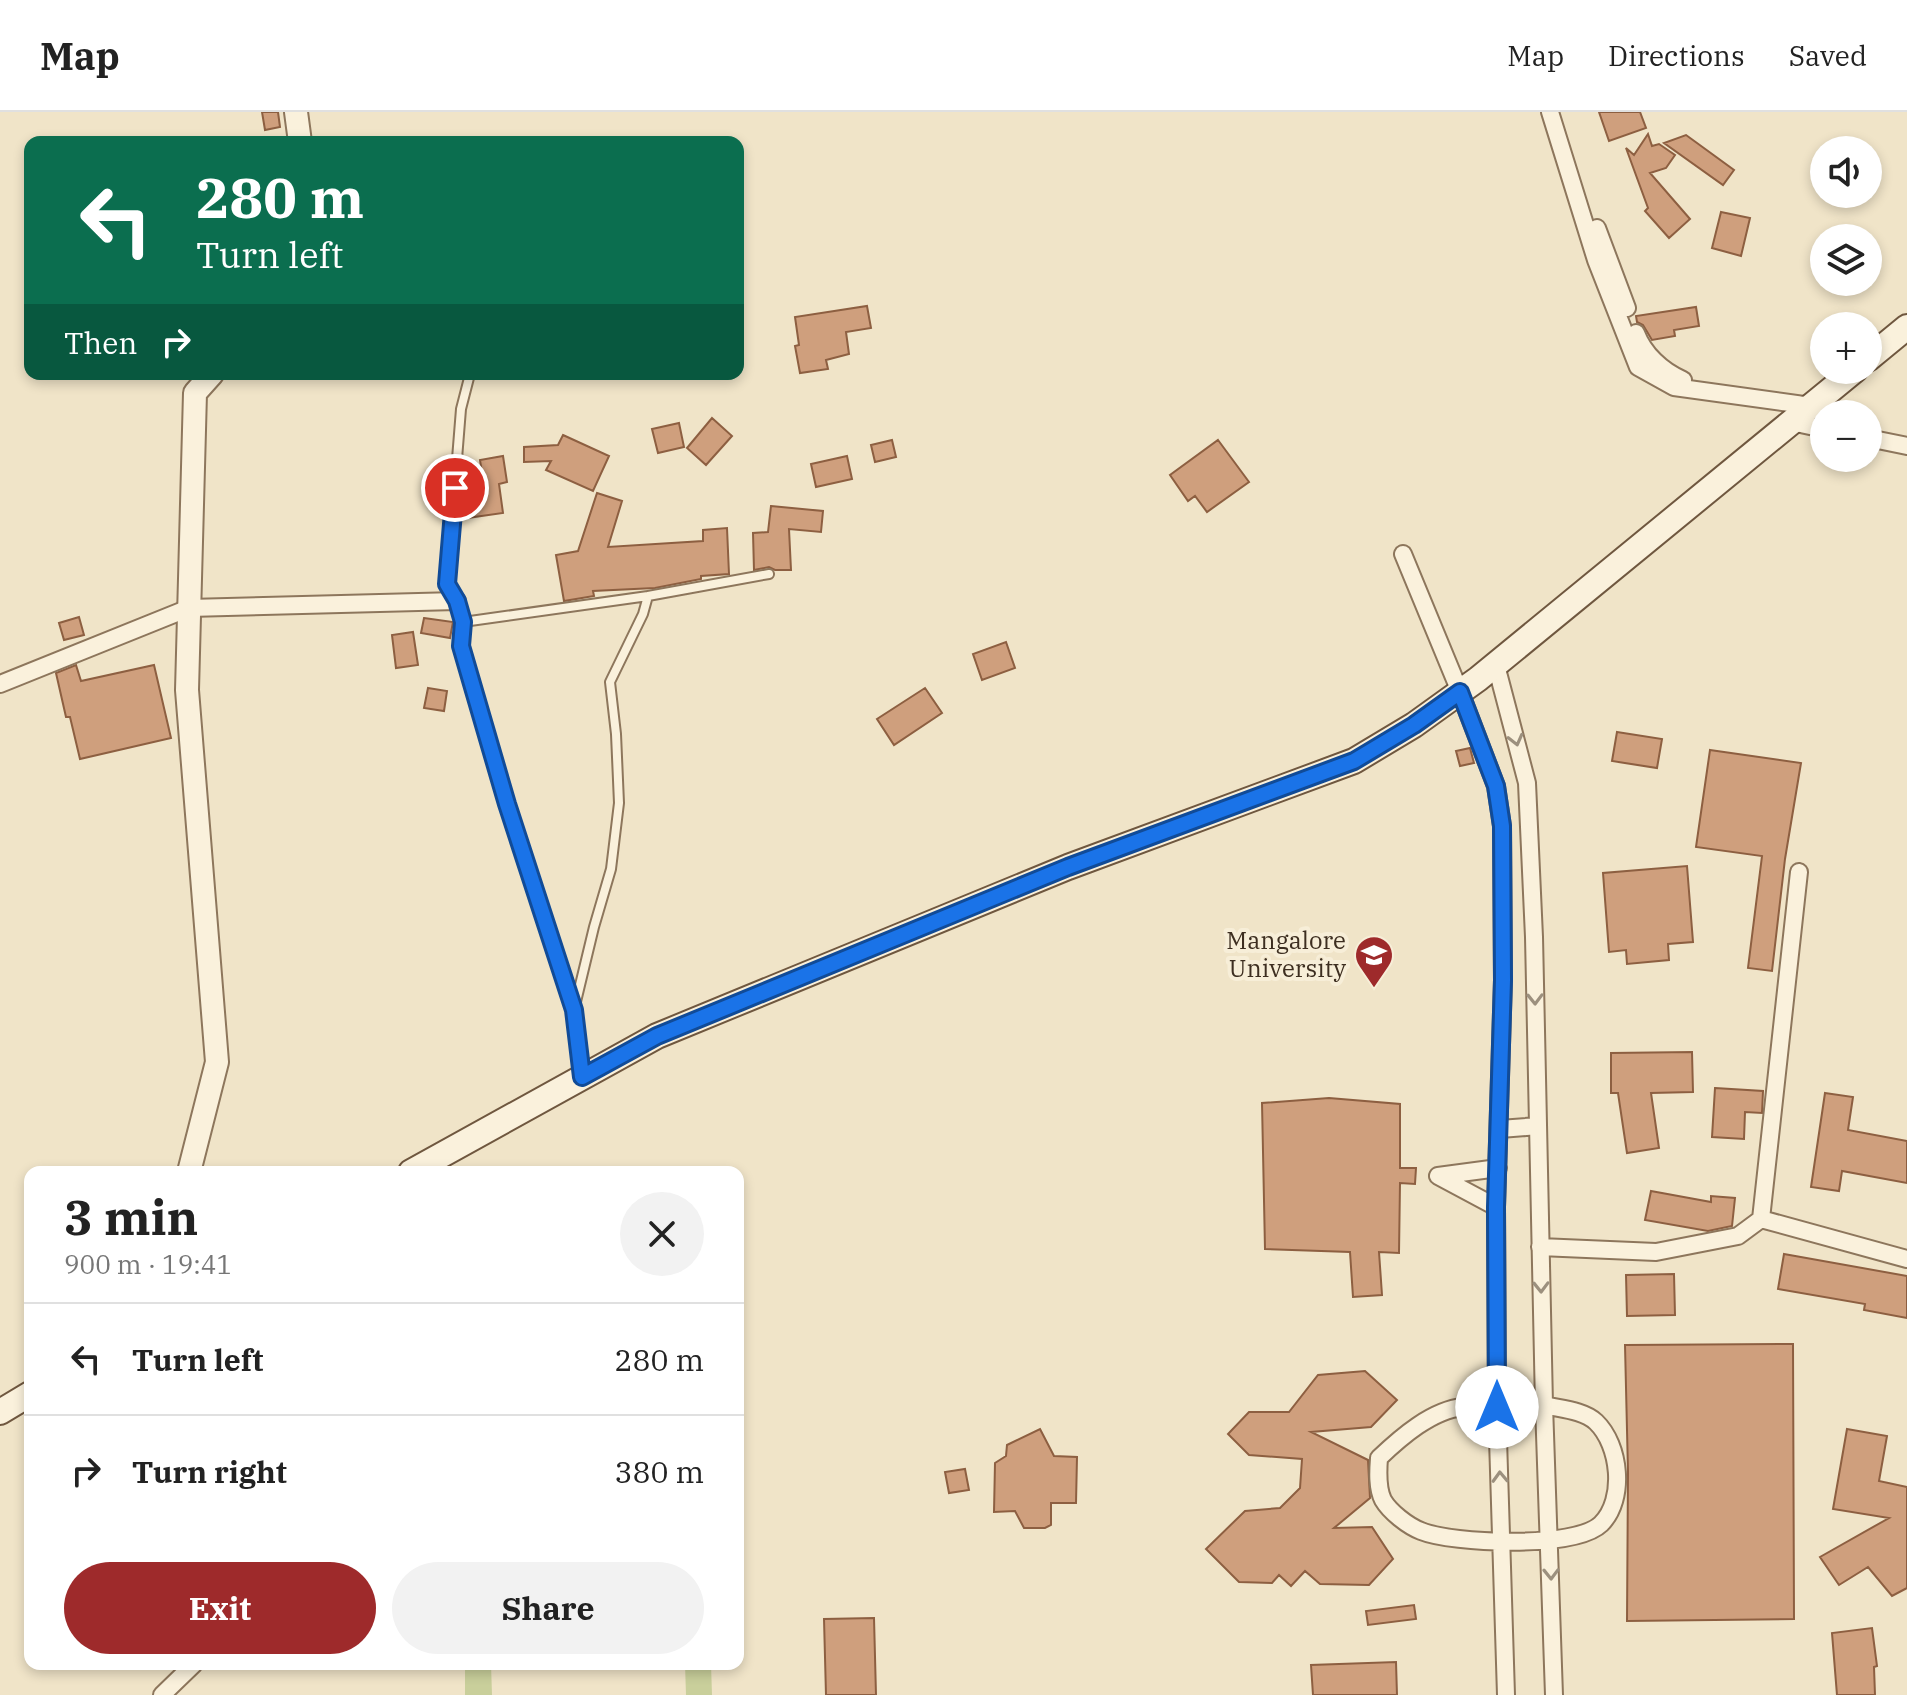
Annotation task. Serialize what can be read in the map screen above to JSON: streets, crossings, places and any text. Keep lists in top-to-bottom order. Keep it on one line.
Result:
{"places":{"school or university":["Mangalore University"]},"page":{"header":"Map","nav":["Map","Directions","Saved"],"map_buttons":["+","−"],"turn":["280 m","Turn left"],"then":"Then","heading":["3 min","900 m · 19:41"],"list":[{"name":"Turn left","value":"280 m"},{"name":"Turn right","value":"380 m"}],"buttons":["Exit","Share"]}}
